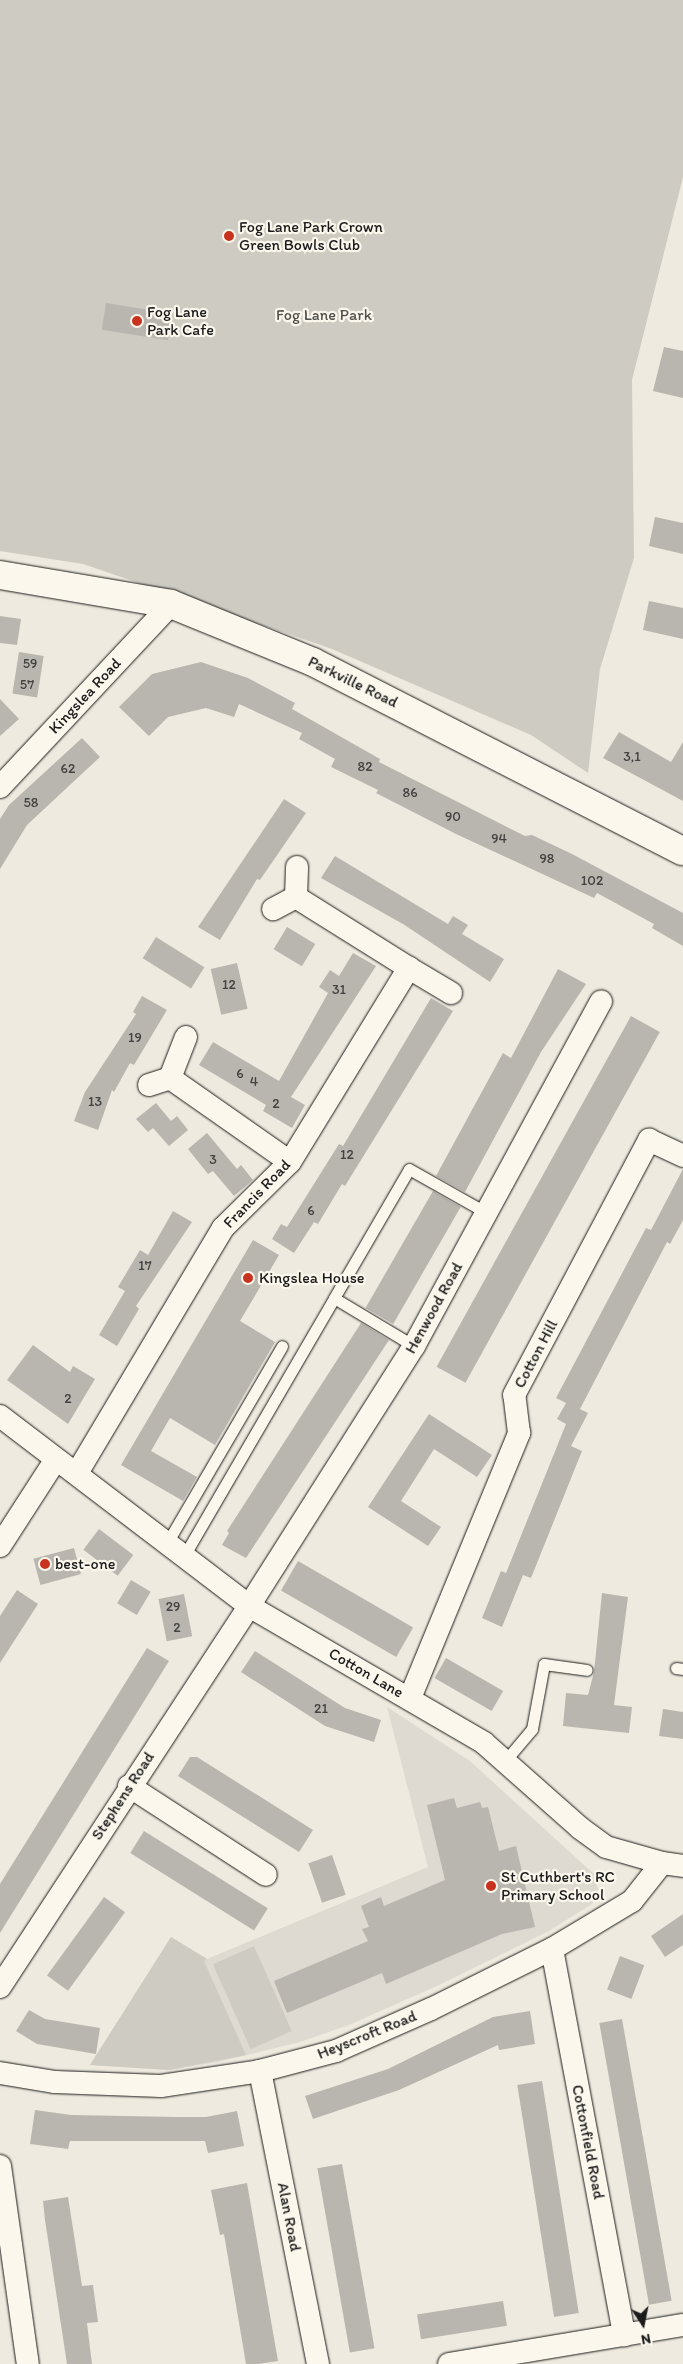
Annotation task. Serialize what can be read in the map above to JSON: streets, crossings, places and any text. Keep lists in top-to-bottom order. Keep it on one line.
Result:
{"streets":{"street":["Parkville Road","Kingslea Road","Francis Road","Henwood Road","Cotton Hill","Cotton Lane","Stephens Road","Heyscroft Road","Cottonfield Road","Alan Road"]},"crossings":[["Parkville Road","Kingslea Road"],["Francis Road","Cotton Lane"],["Henwood Road","Cotton Lane"],["Henwood Road","Stephens Road"],["Cotton Hill","Cotton Lane"],["Cotton Lane","Stephens Road"],["Cotton Lane","Heyscroft Road"],["Heyscroft Road","Cottonfield Road"],["Heyscroft Road","Alan Road"]],"parks":["Fog Lane Park"],"places":["Fog Lane Park Crown Green Bowls Club","Fog Lane Park Cafe","Kingslea House","best-one","St Cuthbert's RC Primary School"],"house_numbers":["59","57","3,1","82","62","86","58","90","94","98","102","12","31","19","6","4","13","2","12","3","6","17","2","29","2","21"],"north":"bottom"}
